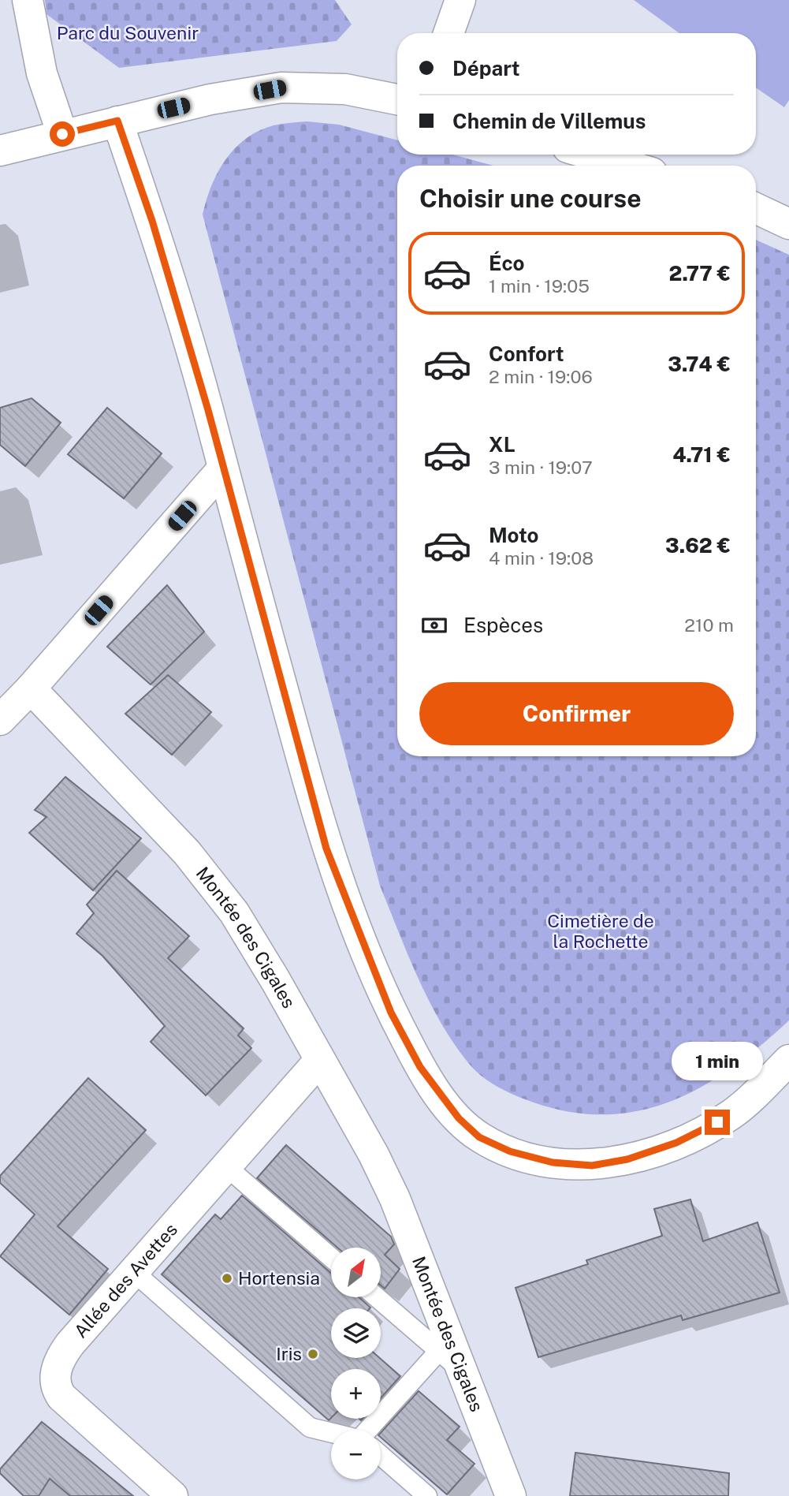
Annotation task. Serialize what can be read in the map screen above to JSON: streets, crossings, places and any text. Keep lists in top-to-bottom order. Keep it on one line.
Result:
{"streets":{"street":["Montée des Cigales","Allée des Avettes"]},"crossings":[["Montée des Cigales","Allée des Avettes"]],"parks":["Parc du Souvenir","Cimetière de la Rochette"],"places":["Hortensia","Iris"],"north":"top right","page":{"banner":["Départ","Chemin de Villemus"],"heading":"Choisir une course","list":[{"name":"Éco","note":"1 min · 19:05","value":"2.77 €"},{"name":"Confort","note":"2 min · 19:06","value":"3.74 €"},{"name":"XL","note":"3 min · 19:07","value":"4.71 €"},{"name":"Moto","note":"4 min · 19:08","value":"3.62 €"}],"pay":["Espèces","210 m"],"buttons":"Confirmer","bubble":"1 min","map_buttons":["+","−"]}}
